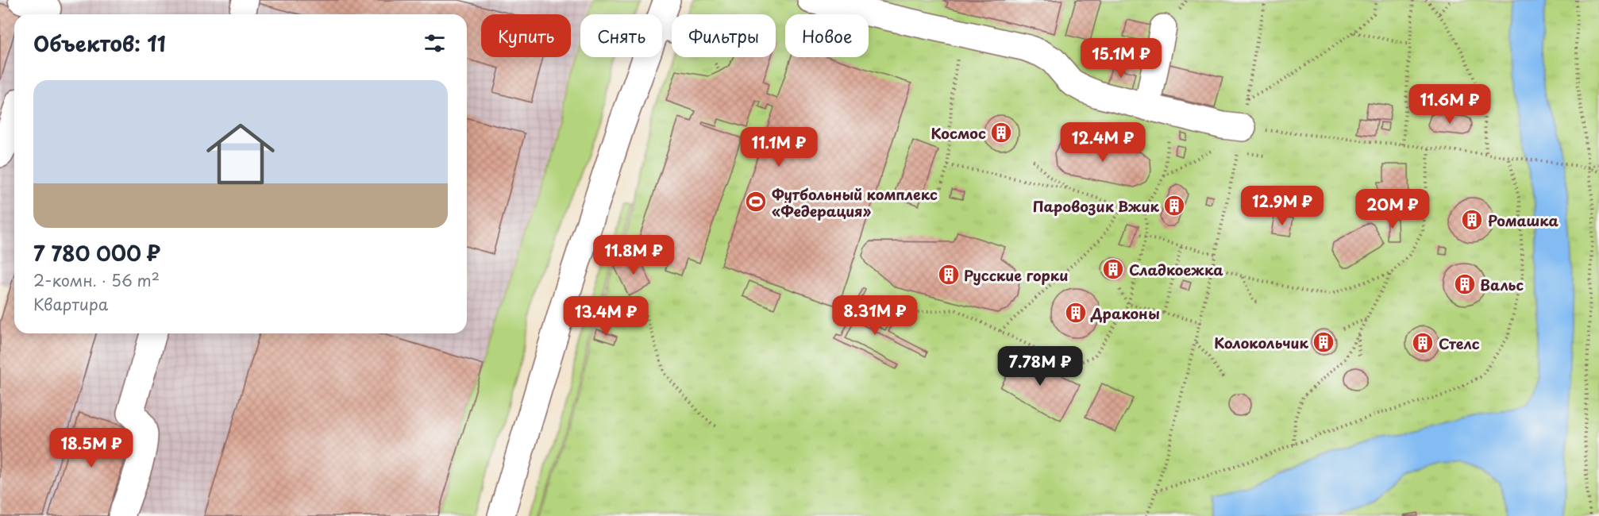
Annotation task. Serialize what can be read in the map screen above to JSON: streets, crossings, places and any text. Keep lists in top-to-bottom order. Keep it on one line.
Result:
{"places":{"building":["Космос","Паровозик Вжик","Ромашка","Сладкоежка","Русские горки","Вальс","Драконы","Колокольчик","Стелс"],"sports":["Футбольный комплекс «Федерация»"]},"page":{"chip":["Купить","Снять","Фильтры","Новое"],"heading":"Объектов: 11","price":["15.1M ₽","11.6M ₽","12.4M ₽","11.1M ₽","12.9M ₽","20M ₽","11.8M ₽","8.31M ₽","13.4M ₽","7.78M ₽","18.5M ₽"],"list":[{"name":"7 780 000 ₽","note":"2-комн. · 56 m² · Квартира"}]}}
